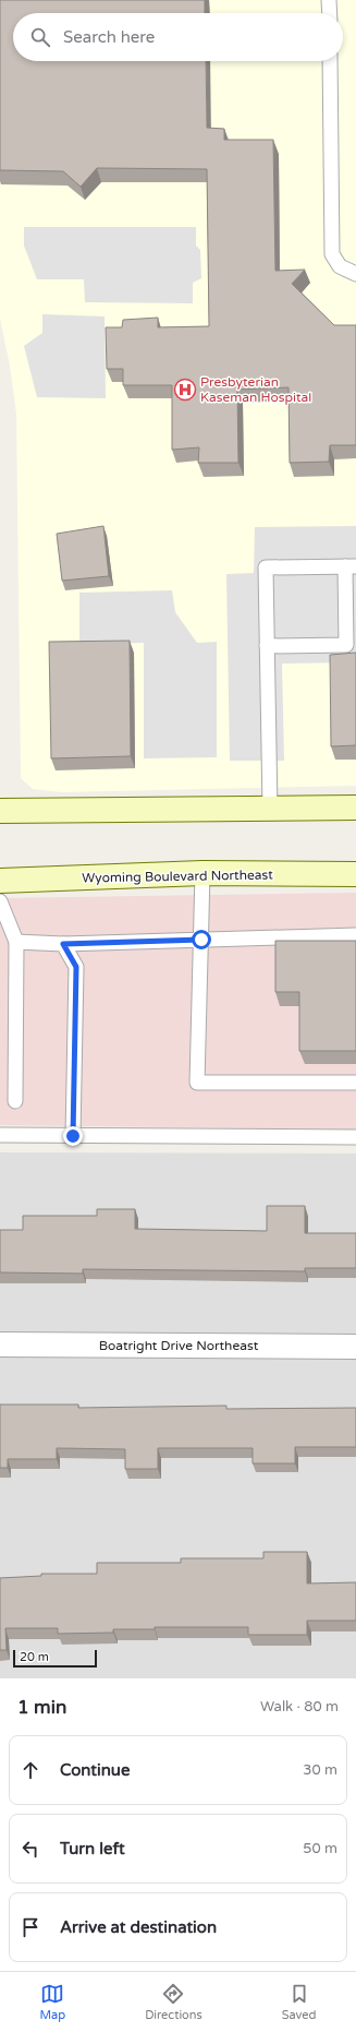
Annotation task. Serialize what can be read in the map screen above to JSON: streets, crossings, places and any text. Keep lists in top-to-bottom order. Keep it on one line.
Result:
{"streets":{"main road":["Wyoming Boulevard Northeast"],"street":["Boatright Drive Northeast"]},"places":{"hospital":["Presbyterian Kaseman Hospital"]},"scale_bar":"20 m","page":{"search":"Search here","scale":"20 m","heading":["1 min","Walk · 80 m"],"list":[["Continue","30 m"],["Turn left","50 m"],"Arrive at destination"],"nav":["Map","Directions","Saved"]}}
